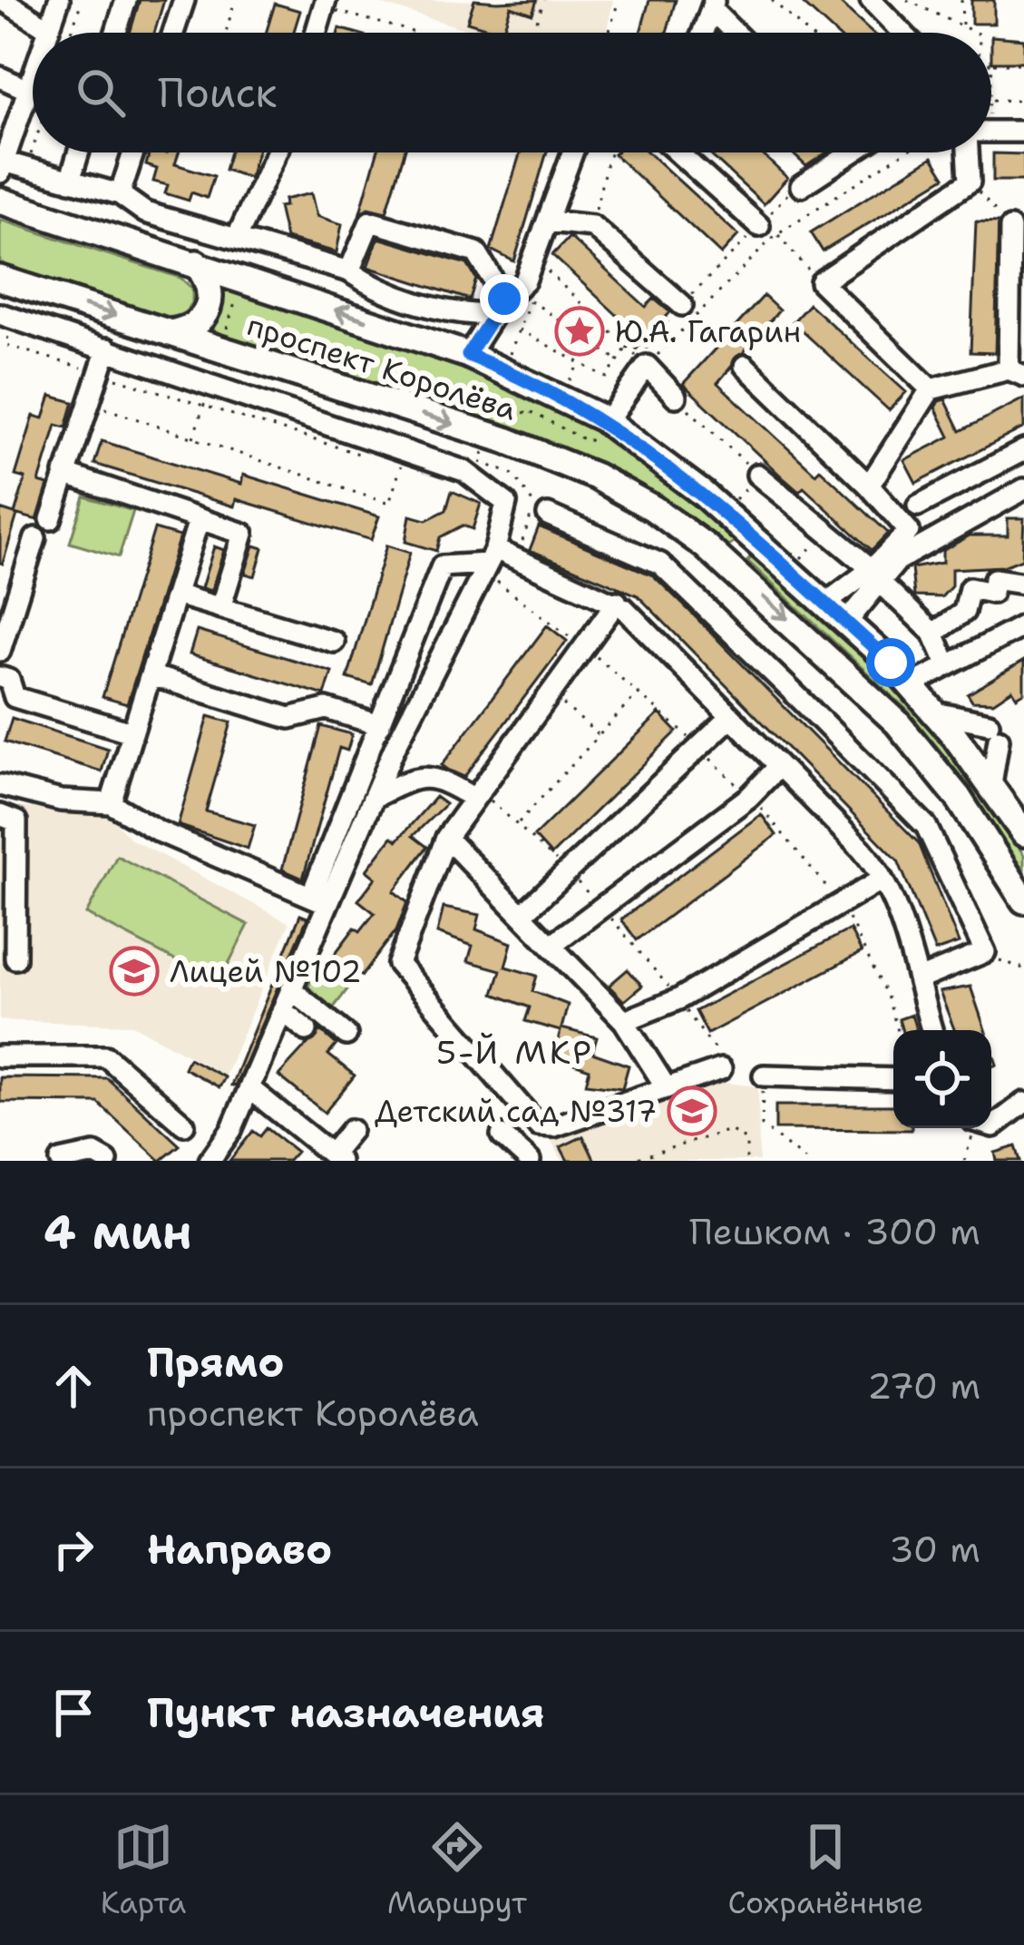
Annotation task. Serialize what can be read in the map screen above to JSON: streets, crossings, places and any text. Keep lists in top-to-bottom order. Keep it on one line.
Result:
{"streets":{"main road":["проспект Королёва"]},"districts":["5-Й МКР"],"places":{"place":["Ю.А. Гагарин"],"school or university":["Лицей №102","Детский сад №317"]},"page":{"search":"Поиск","heading":["4 мин","Пешком · 300 m"],"list":[["Прямо","проспект Королёва","270 m"],["Направо","30 m"],"Пункт назначения"],"nav":["Карта","Маршрут","Сохранённые"]}}
